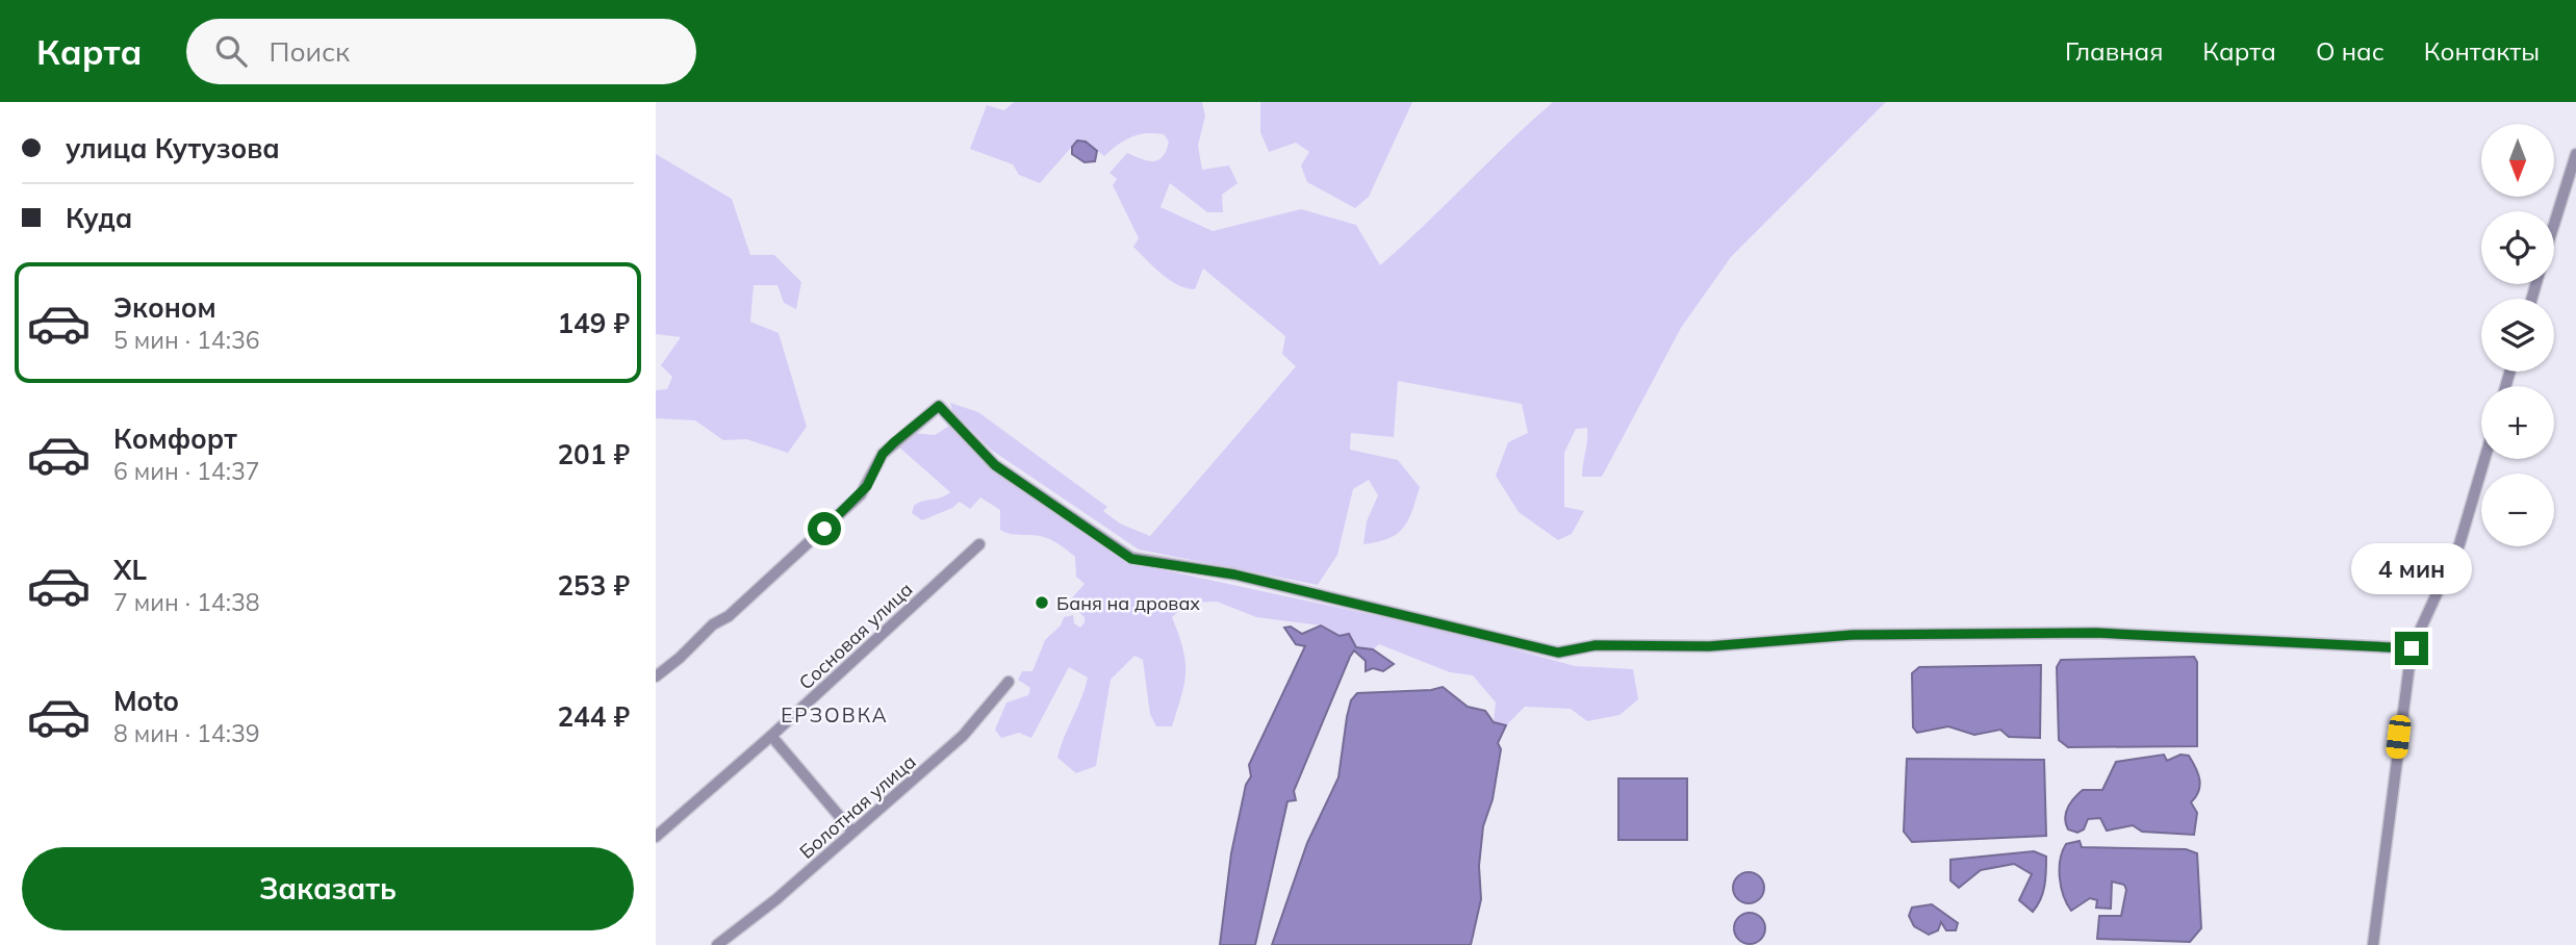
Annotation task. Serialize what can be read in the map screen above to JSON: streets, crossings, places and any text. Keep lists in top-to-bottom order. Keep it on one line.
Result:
{"streets":{"street":["Сосновая улица","Болотная улица"]},"districts":["ЕРЗОВКА"],"places":["Баня на дровах"],"north":"bottom","page":{"header":"Карта","search":"Поиск","nav":["Главная","Карта","О нас","Контакты"],"banner":["улица Кутузова","Куда"],"map_buttons":["+","−"],"list":[{"name":"Эконом","note":"5 мин · 14:36","value":"149 ₽"},{"name":"Комфорт","note":"6 мин · 14:37","value":"201 ₽"},{"name":"XL","note":"7 мин · 14:38","value":"253 ₽"},{"name":"Moto","note":"8 мин · 14:39","value":"244 ₽"}],"bubble":"4 мин","buttons":"Заказать"}}
